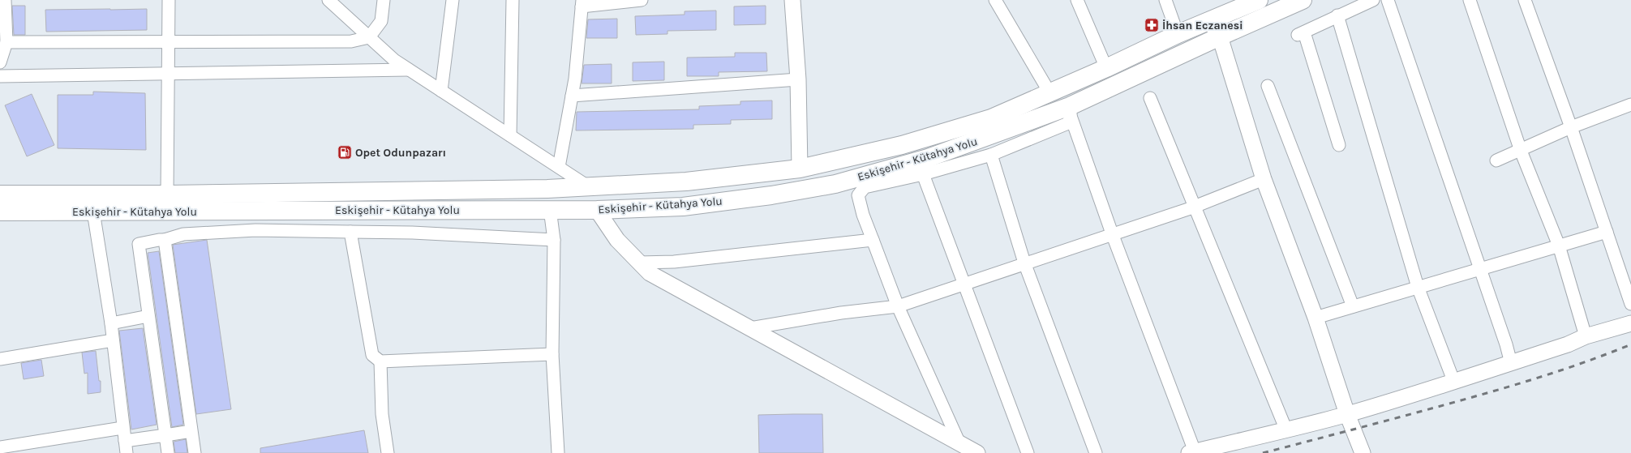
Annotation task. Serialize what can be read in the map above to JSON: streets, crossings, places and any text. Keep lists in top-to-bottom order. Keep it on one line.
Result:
{"streets":{"highway":["Eskişehir - Kütahya Yolu"]},"places":{"pharmacy":["İhsan Eczanesi"],"fuel station":["Opet Odunpazarı"]}}
